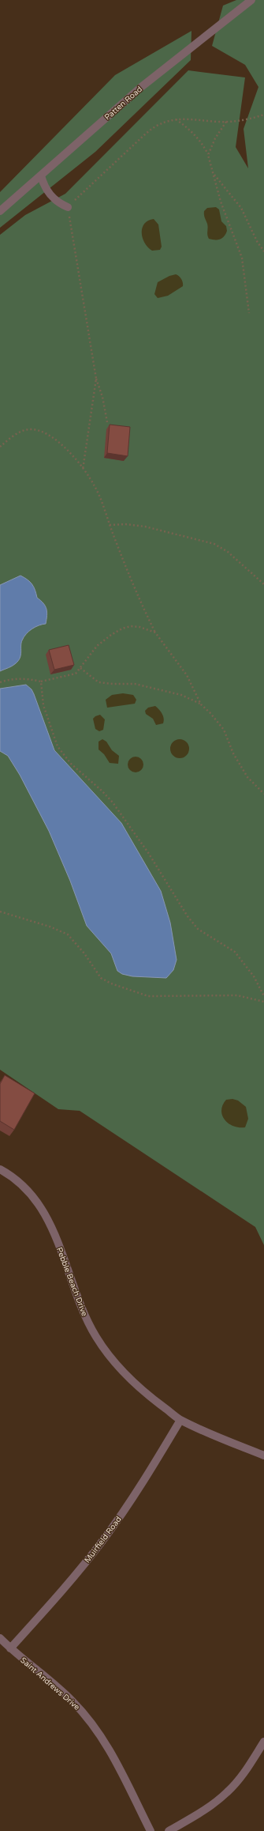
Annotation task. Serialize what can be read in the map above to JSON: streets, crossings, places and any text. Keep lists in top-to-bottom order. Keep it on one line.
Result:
{"streets":{"street":["Patten Road","Pebble Beach Drive","Muirfield Road","Saint Andrews Drive"]},"crossings":[["Pebble Beach Drive","Muirfield Road"],["Muirfield Road","Saint Andrews Drive"]]}
